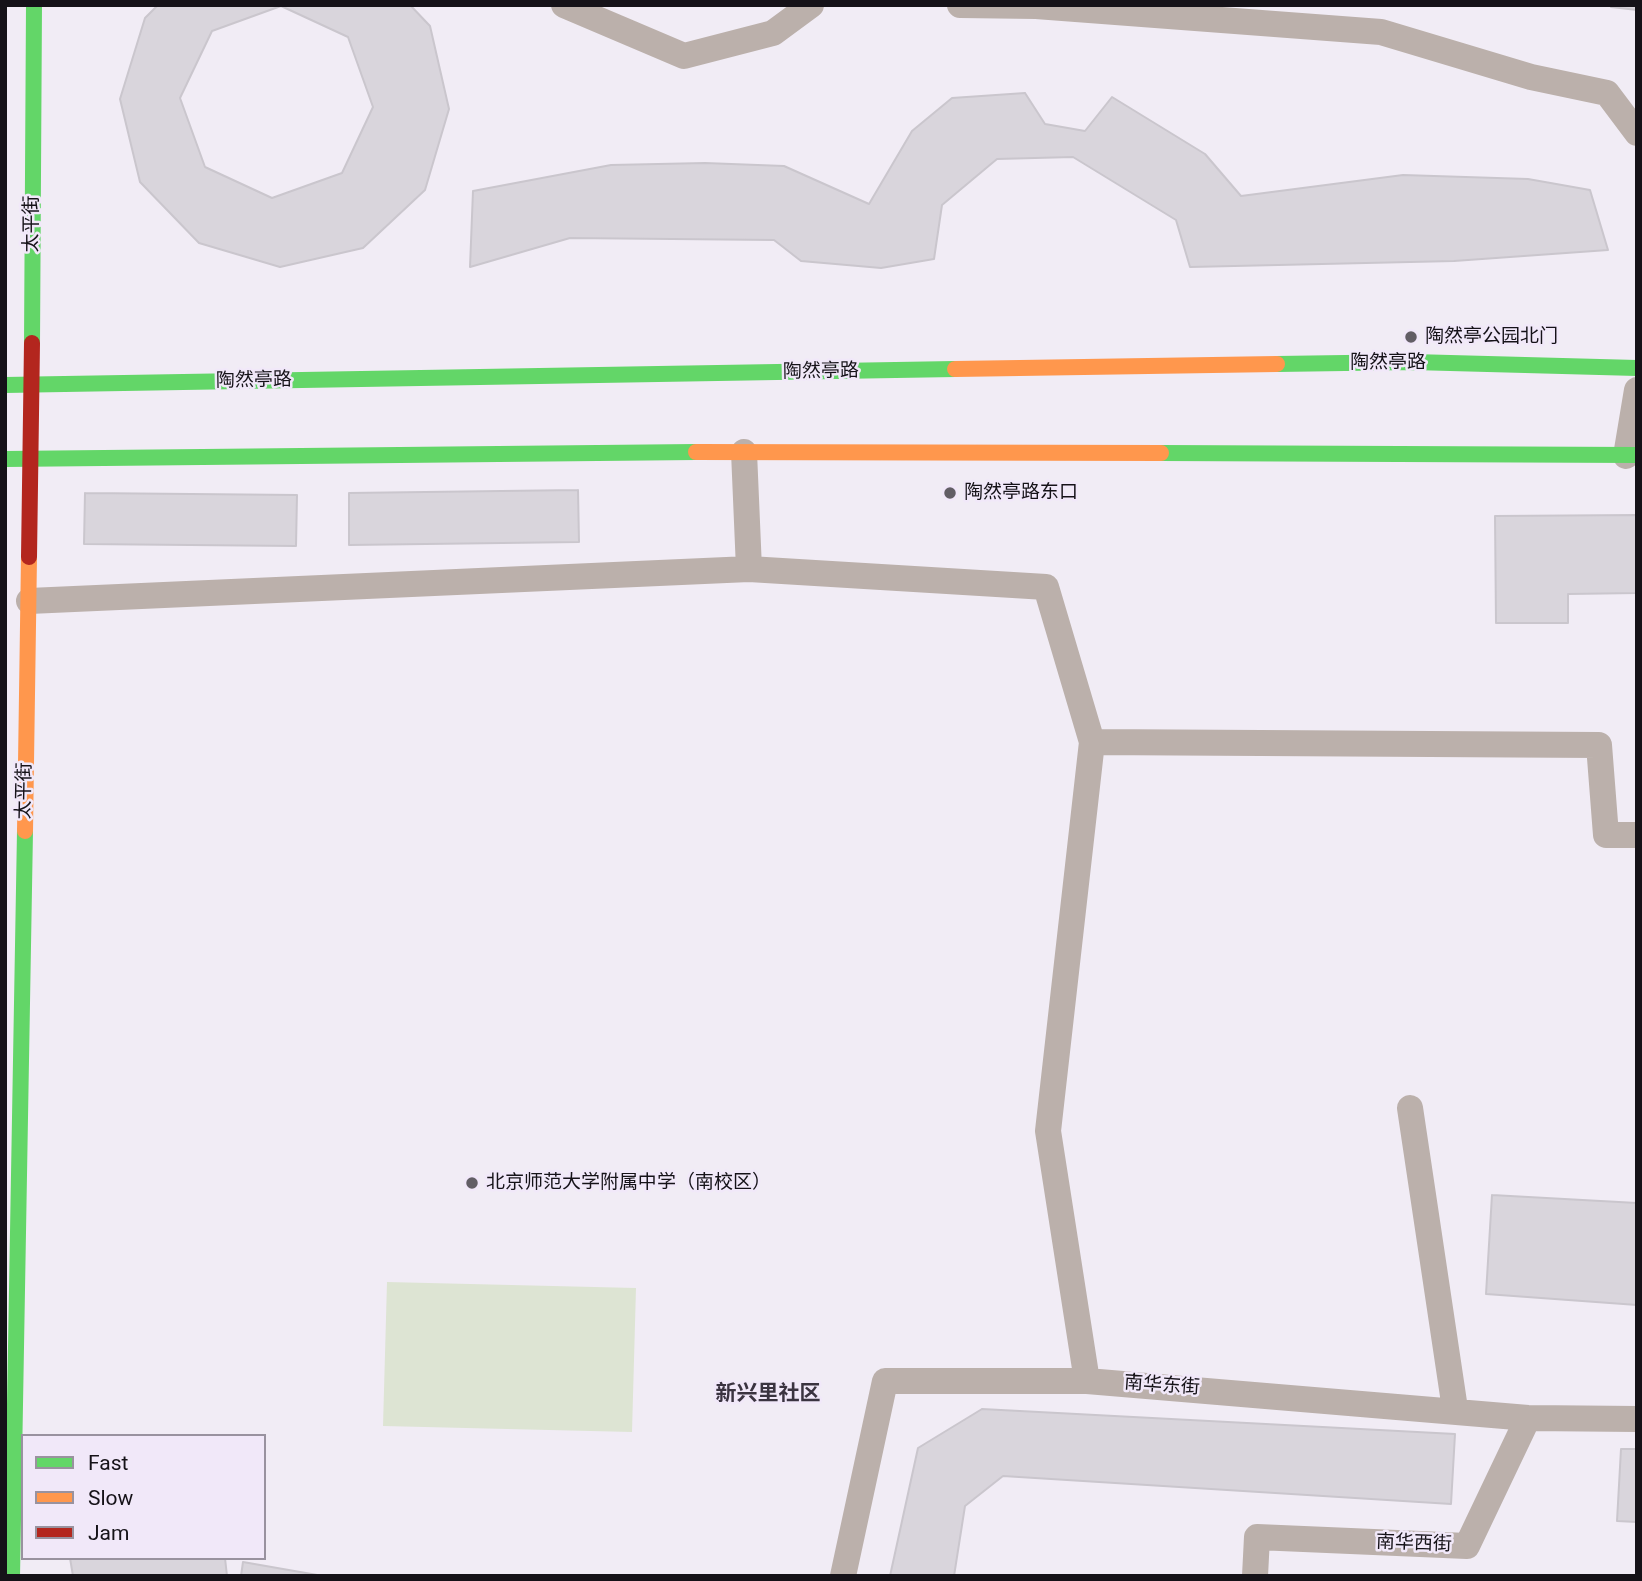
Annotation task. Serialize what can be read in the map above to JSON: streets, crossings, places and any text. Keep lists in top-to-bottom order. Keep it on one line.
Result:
{"streets":{"main road":["太平街","陶然亭路"],"street":["南华东街","南华西街"]},"crossings":[["太平街","陶然亭路"],["南华东街","南华西街"]],"districts":["新兴里社区"],"places":["陶然亭公园北门","陶然亭路东口","北京师范大学附属中学（南校区）"],"legend":["Fast","Slow","Jam"]}
